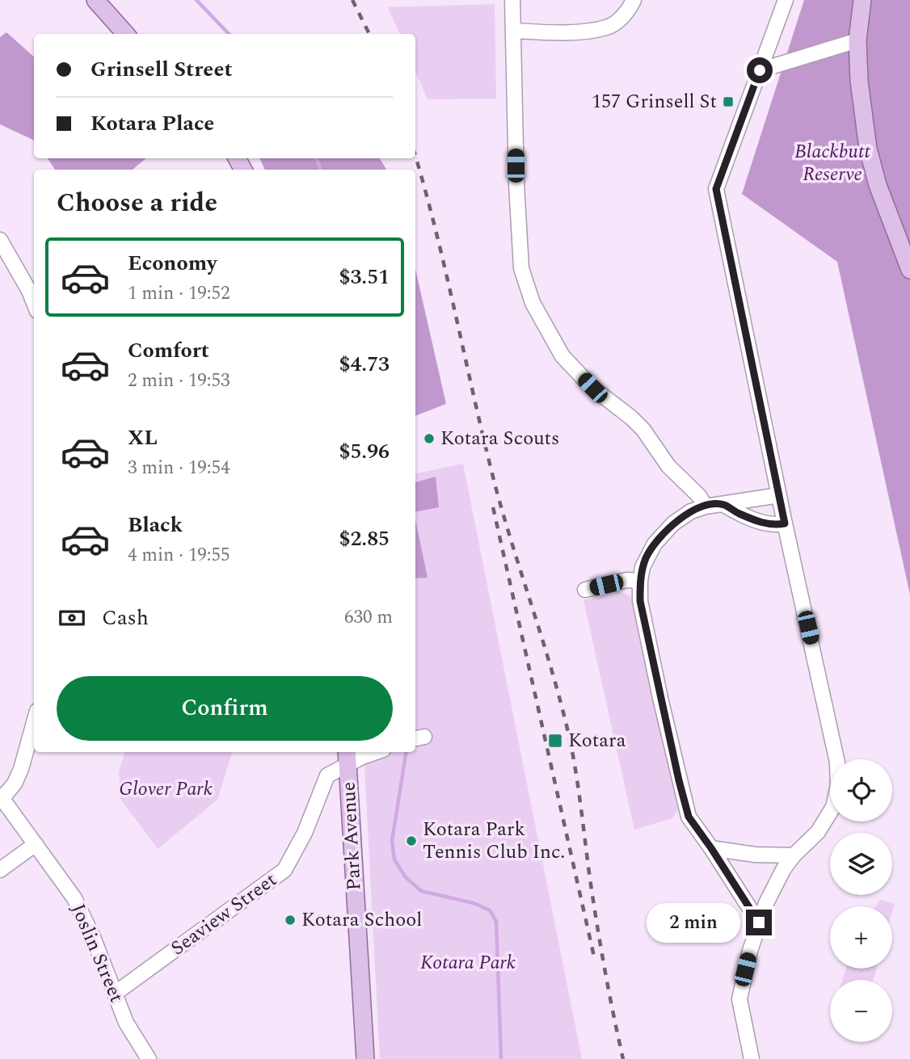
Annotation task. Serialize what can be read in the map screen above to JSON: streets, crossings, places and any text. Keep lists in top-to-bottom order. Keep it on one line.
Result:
{"streets":{"main road":["Park Avenue"],"street":["Seaview Street","Joslin Street"]},"crossings":[["Park Avenue","Seaview Street"],["Seaview Street","Joslin Street"]],"parks":["Blackbutt Reserve","Glover Park","Kotara Park"],"places":{"transit":["157 Grinsell St","Kotara"],"other":["Kotara Scouts","Kotara Park Tennis Club Inc.","Kotara School"]},"page":{"banner":["Grinsell Street","Kotara Place"],"heading":"Choose a ride","list":[{"name":"Economy","note":"1 min · 19:52","value":"$3.51"},{"name":"Comfort","note":"2 min · 19:53","value":"$4.73"},{"name":"XL","note":"3 min · 19:54","value":"$5.96"},{"name":"Black","note":"4 min · 19:55","value":"$2.85"}],"pay":["Cash","630 m"],"buttons":"Confirm","map_buttons":["+","−"],"bubble":"2 min"}}
